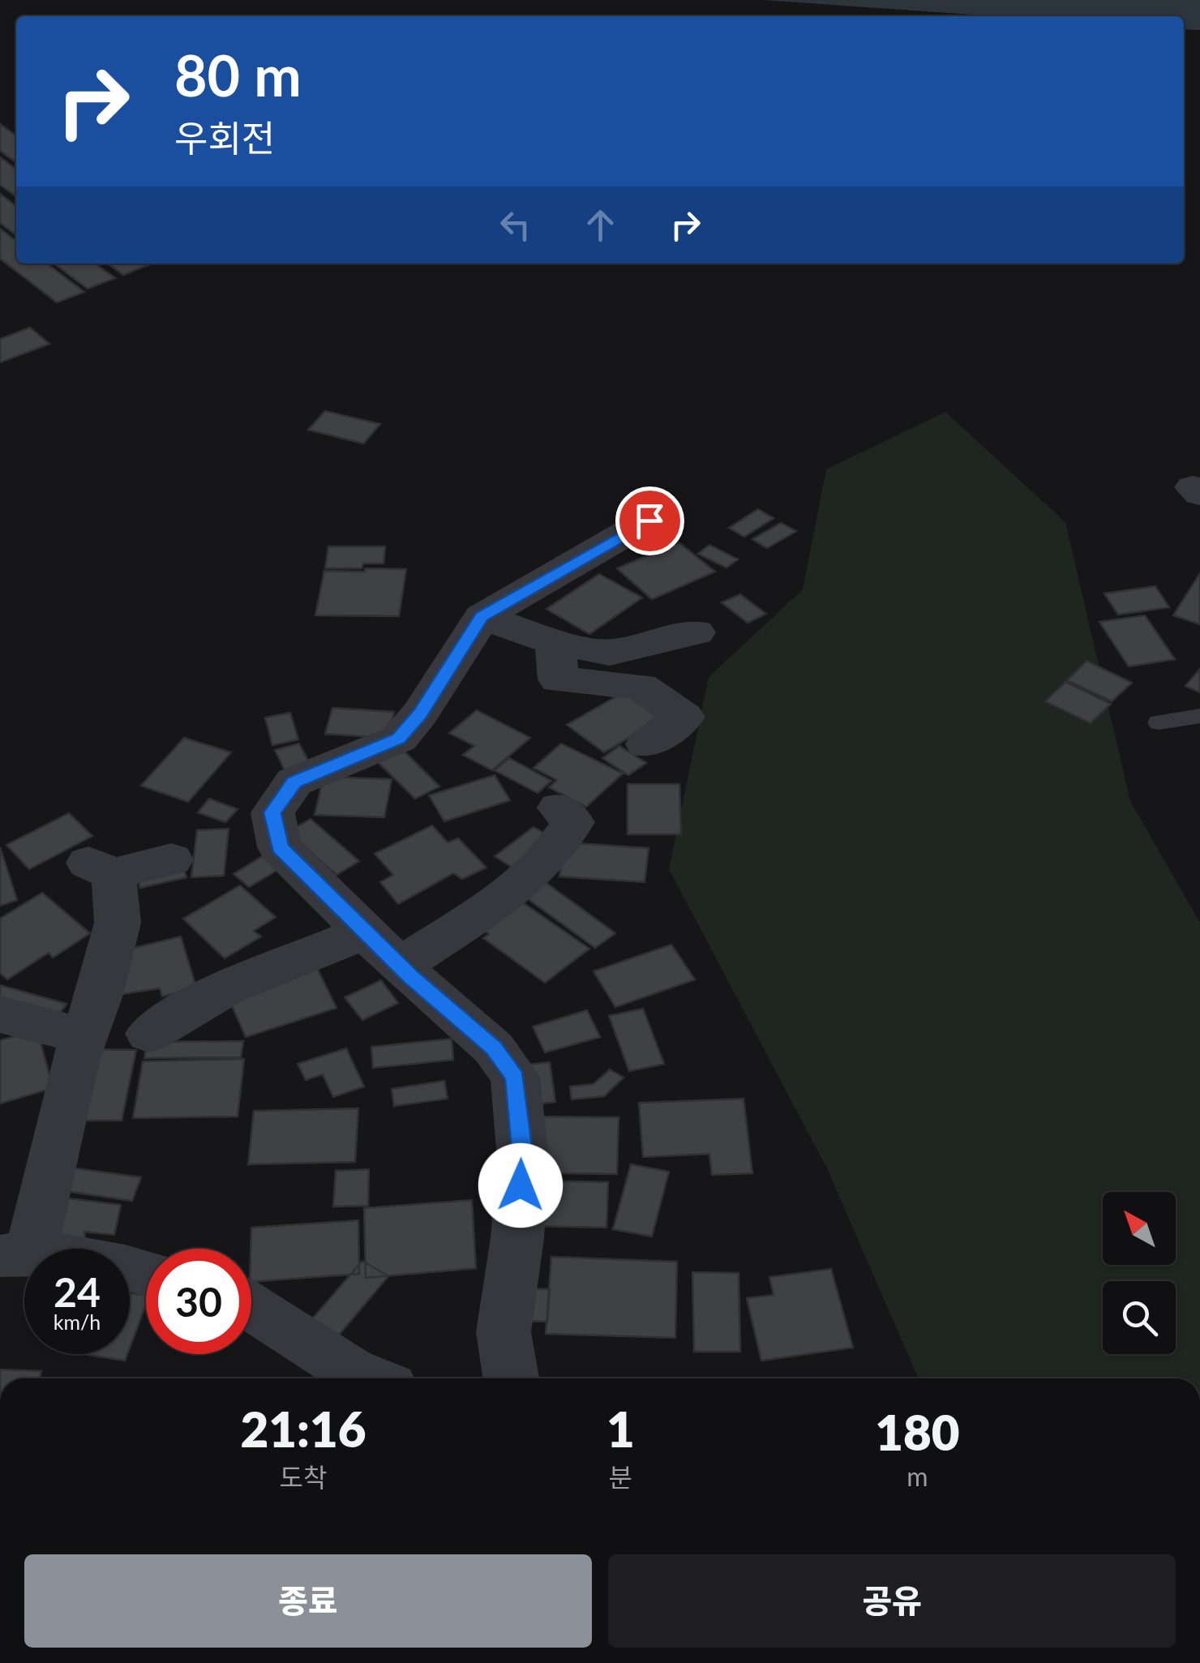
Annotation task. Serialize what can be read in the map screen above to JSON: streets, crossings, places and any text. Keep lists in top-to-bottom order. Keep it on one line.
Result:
{"north":"top left","page":{"turn":["80 m","우회전"],"speed":"24 km/h","limit":"30","eta":["21:16","도착","1","분","180","m"],"buttons":["종료","공유"]}}
